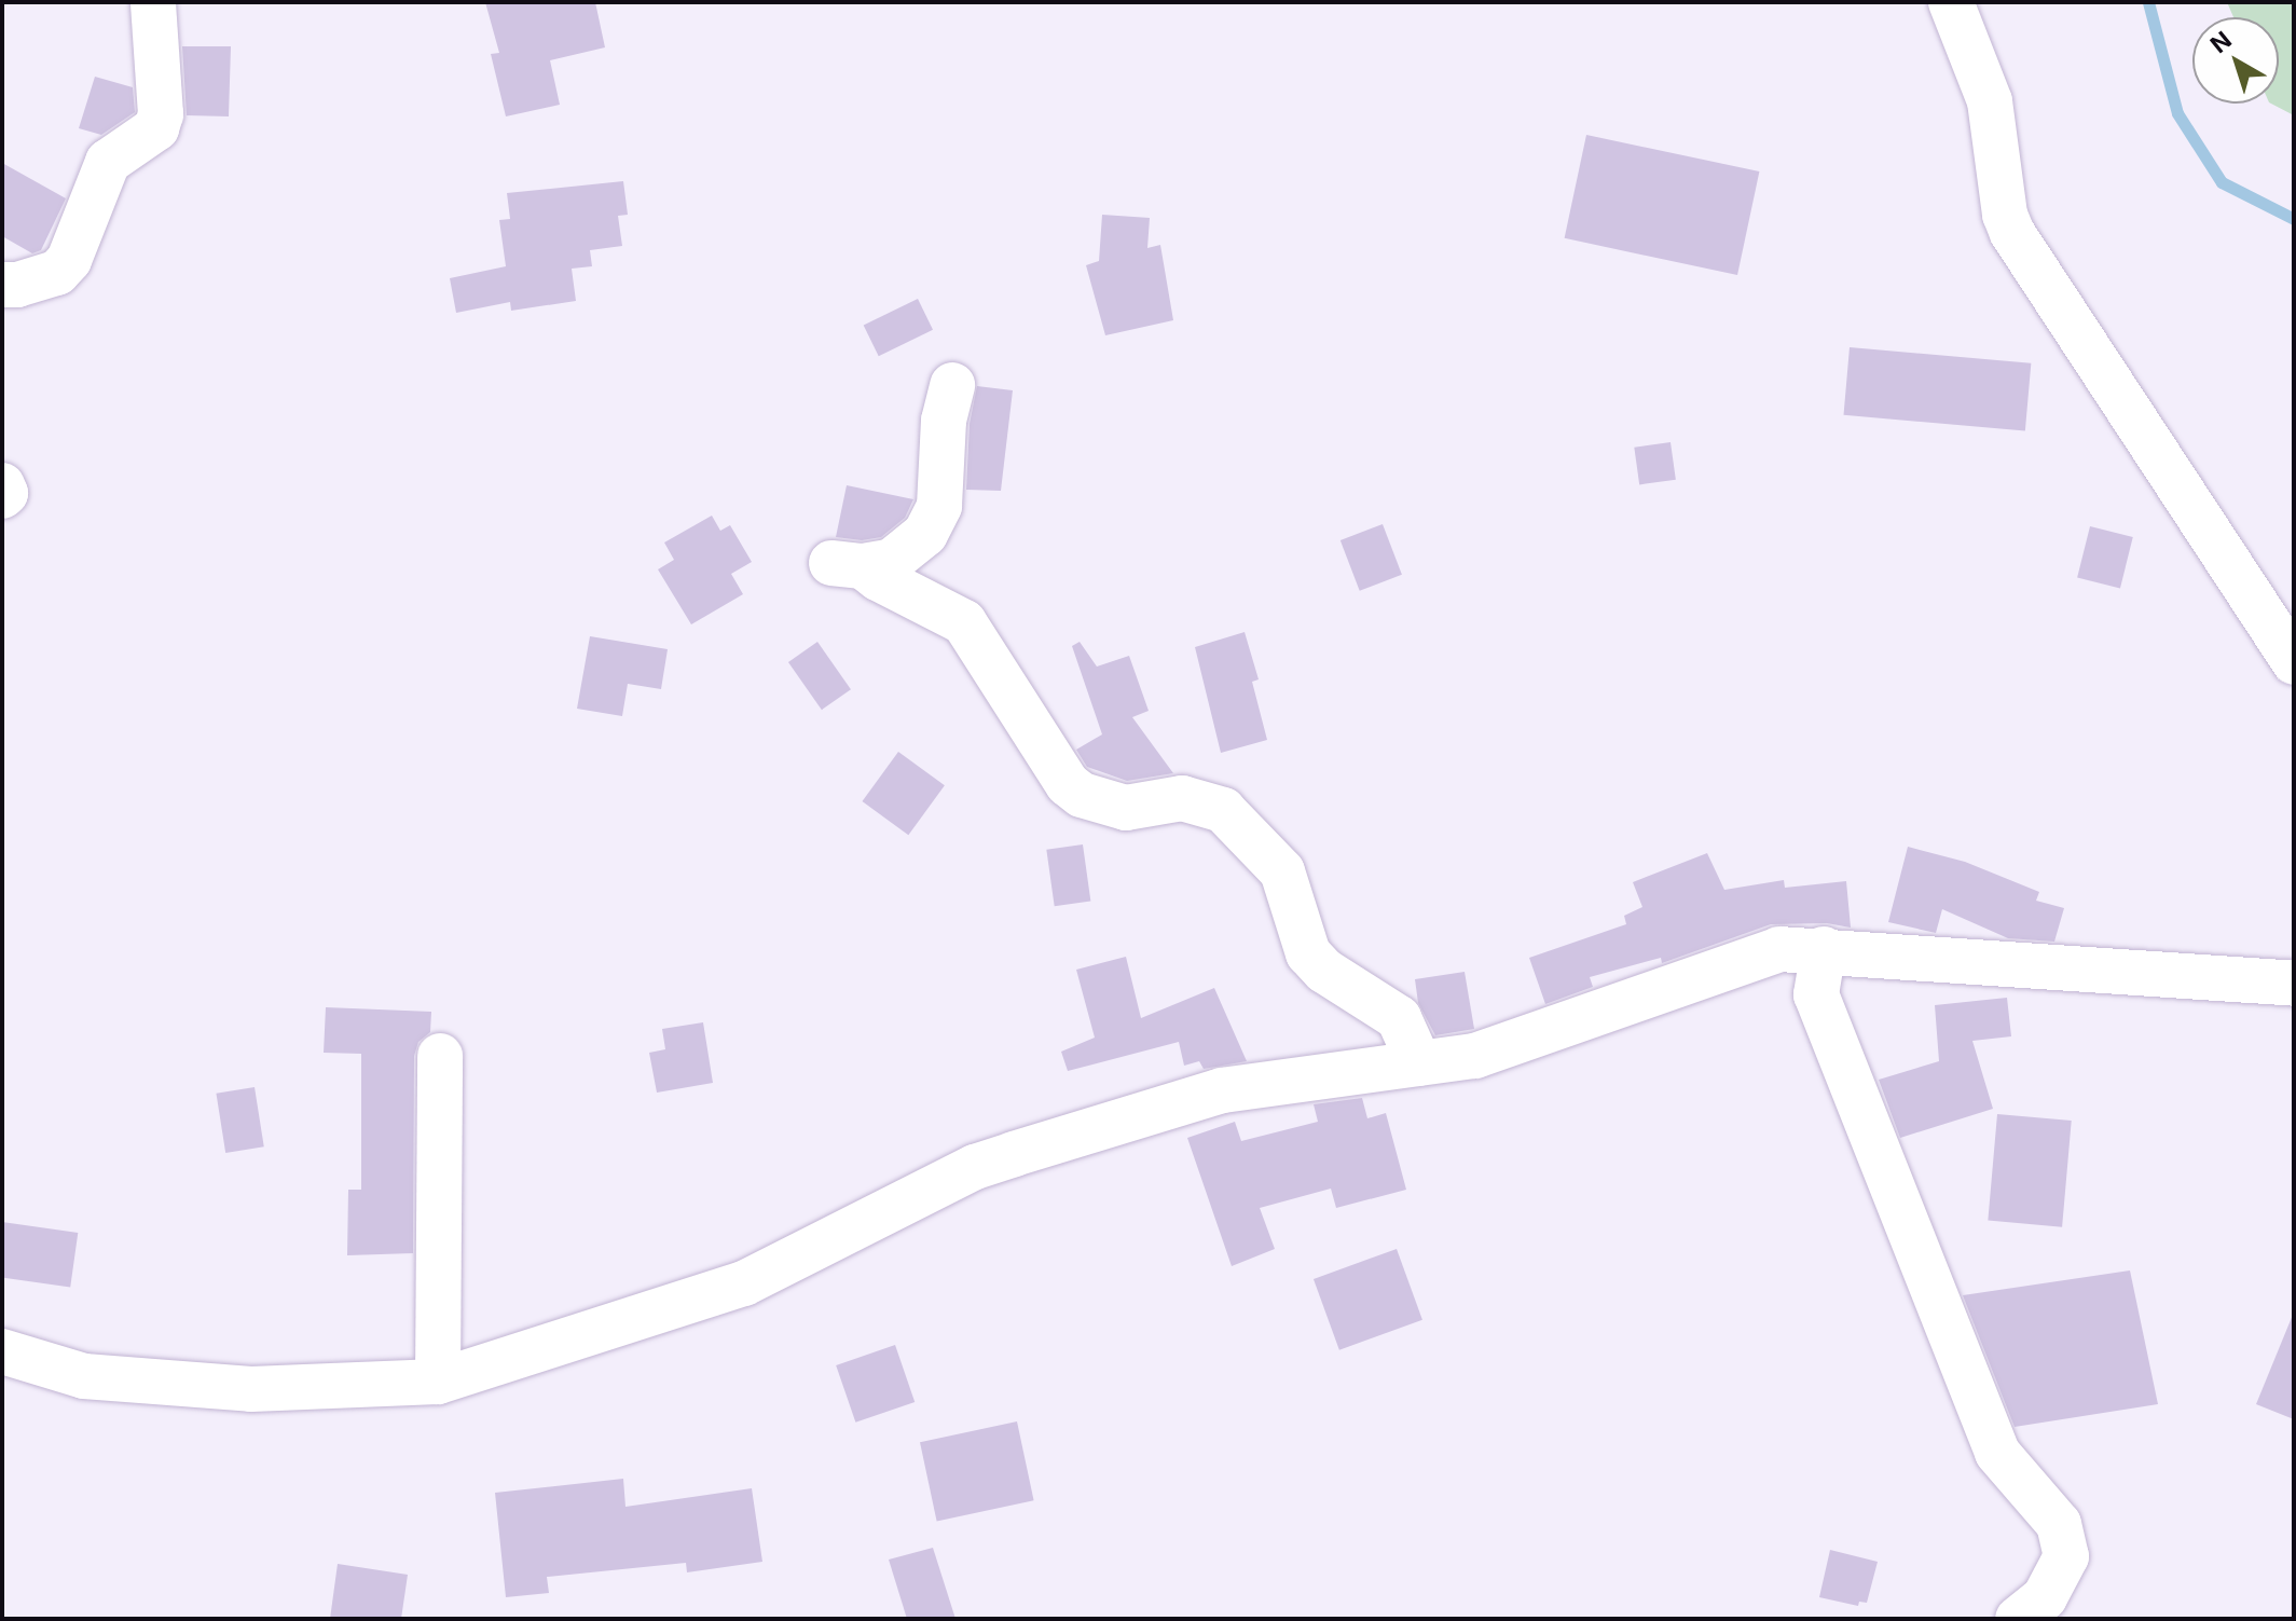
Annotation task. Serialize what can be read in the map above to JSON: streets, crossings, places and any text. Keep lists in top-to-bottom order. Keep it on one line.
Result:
{"north":"top left"}
